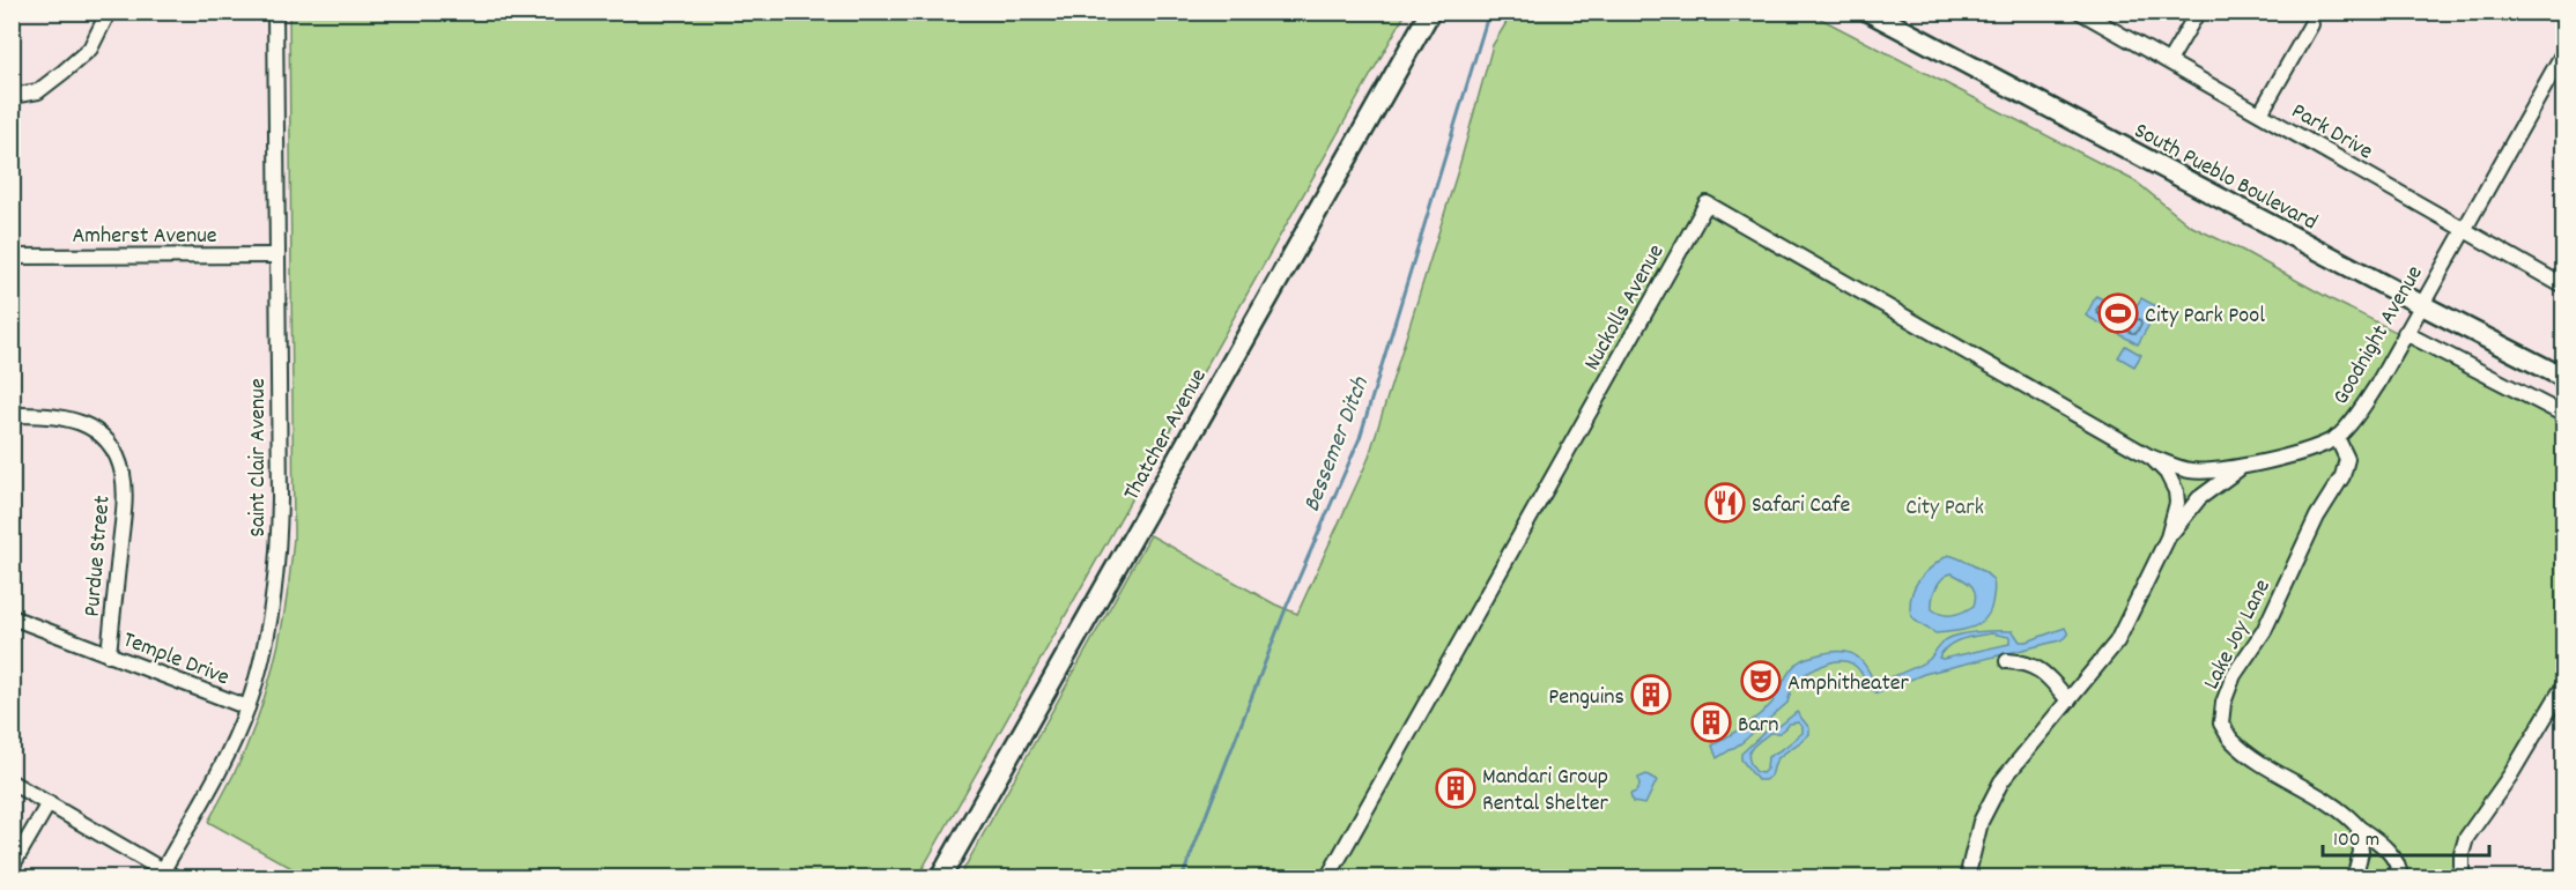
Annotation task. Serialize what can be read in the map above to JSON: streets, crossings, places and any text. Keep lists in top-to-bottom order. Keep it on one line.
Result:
{"streets":{"main road":["South Pueblo Boulevard","Thatcher Avenue"],"street":["Park Drive","Amherst Avenue","Nuckolls Avenue","Goodnight Avenue","Saint Clair Avenue","Purdue Street","Lake Joy Lane","Temple Drive"]},"crossings":[["Park Drive","Goodnight Avenue"],["South Pueblo Boulevard","Goodnight Avenue"],["Amherst Avenue","Saint Clair Avenue"],["Nuckolls Avenue","Goodnight Avenue"],["Goodnight Avenue","Lake Joy Lane"],["Saint Clair Avenue","Temple Drive"],["Purdue Street","Temple Drive"]],"water":["Bessemer Ditch"],"parks":["City Park"],"places":{"sports":["City Park Pool"],"restaurant":["Safari Cafe"],"theatre":["Amphitheater"],"building":["Penguins","Barn","Mandari Group Rental Shelter"]},"scale_bar":"100 m"}
